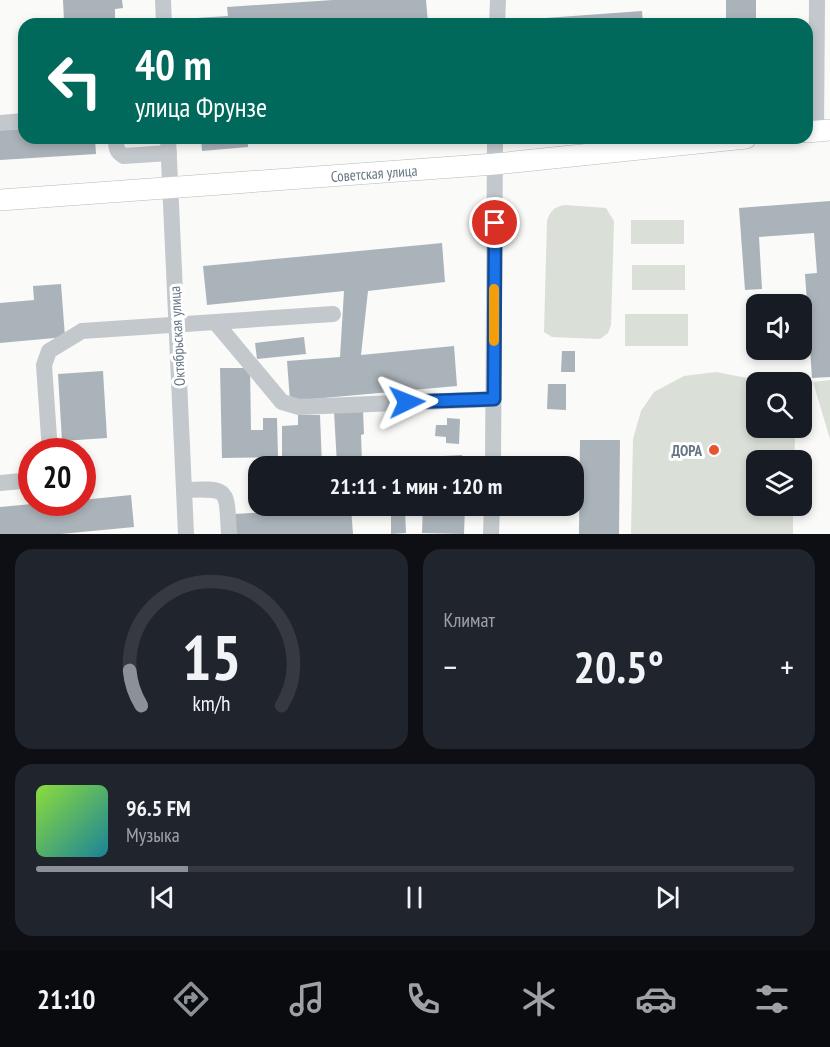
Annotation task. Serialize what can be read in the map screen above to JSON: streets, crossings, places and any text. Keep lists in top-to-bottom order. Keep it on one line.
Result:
{"streets":{"main road":["Советская улица"],"street":["Октябрьская улица"]},"crossings":[["Советская улица","Октябрьская улица"]],"places":["ДОРА"],"page":{"turn":["40 m","улица Фрунзе"],"limit":"20","trip":"21:11 · 1 мин · 120 m","tile":"Климат","heat":["−","20.5°","+"],"song":["96.5 FM","Музыка"],"tabs":"21:10","gauge":["15","km/h"]}}
